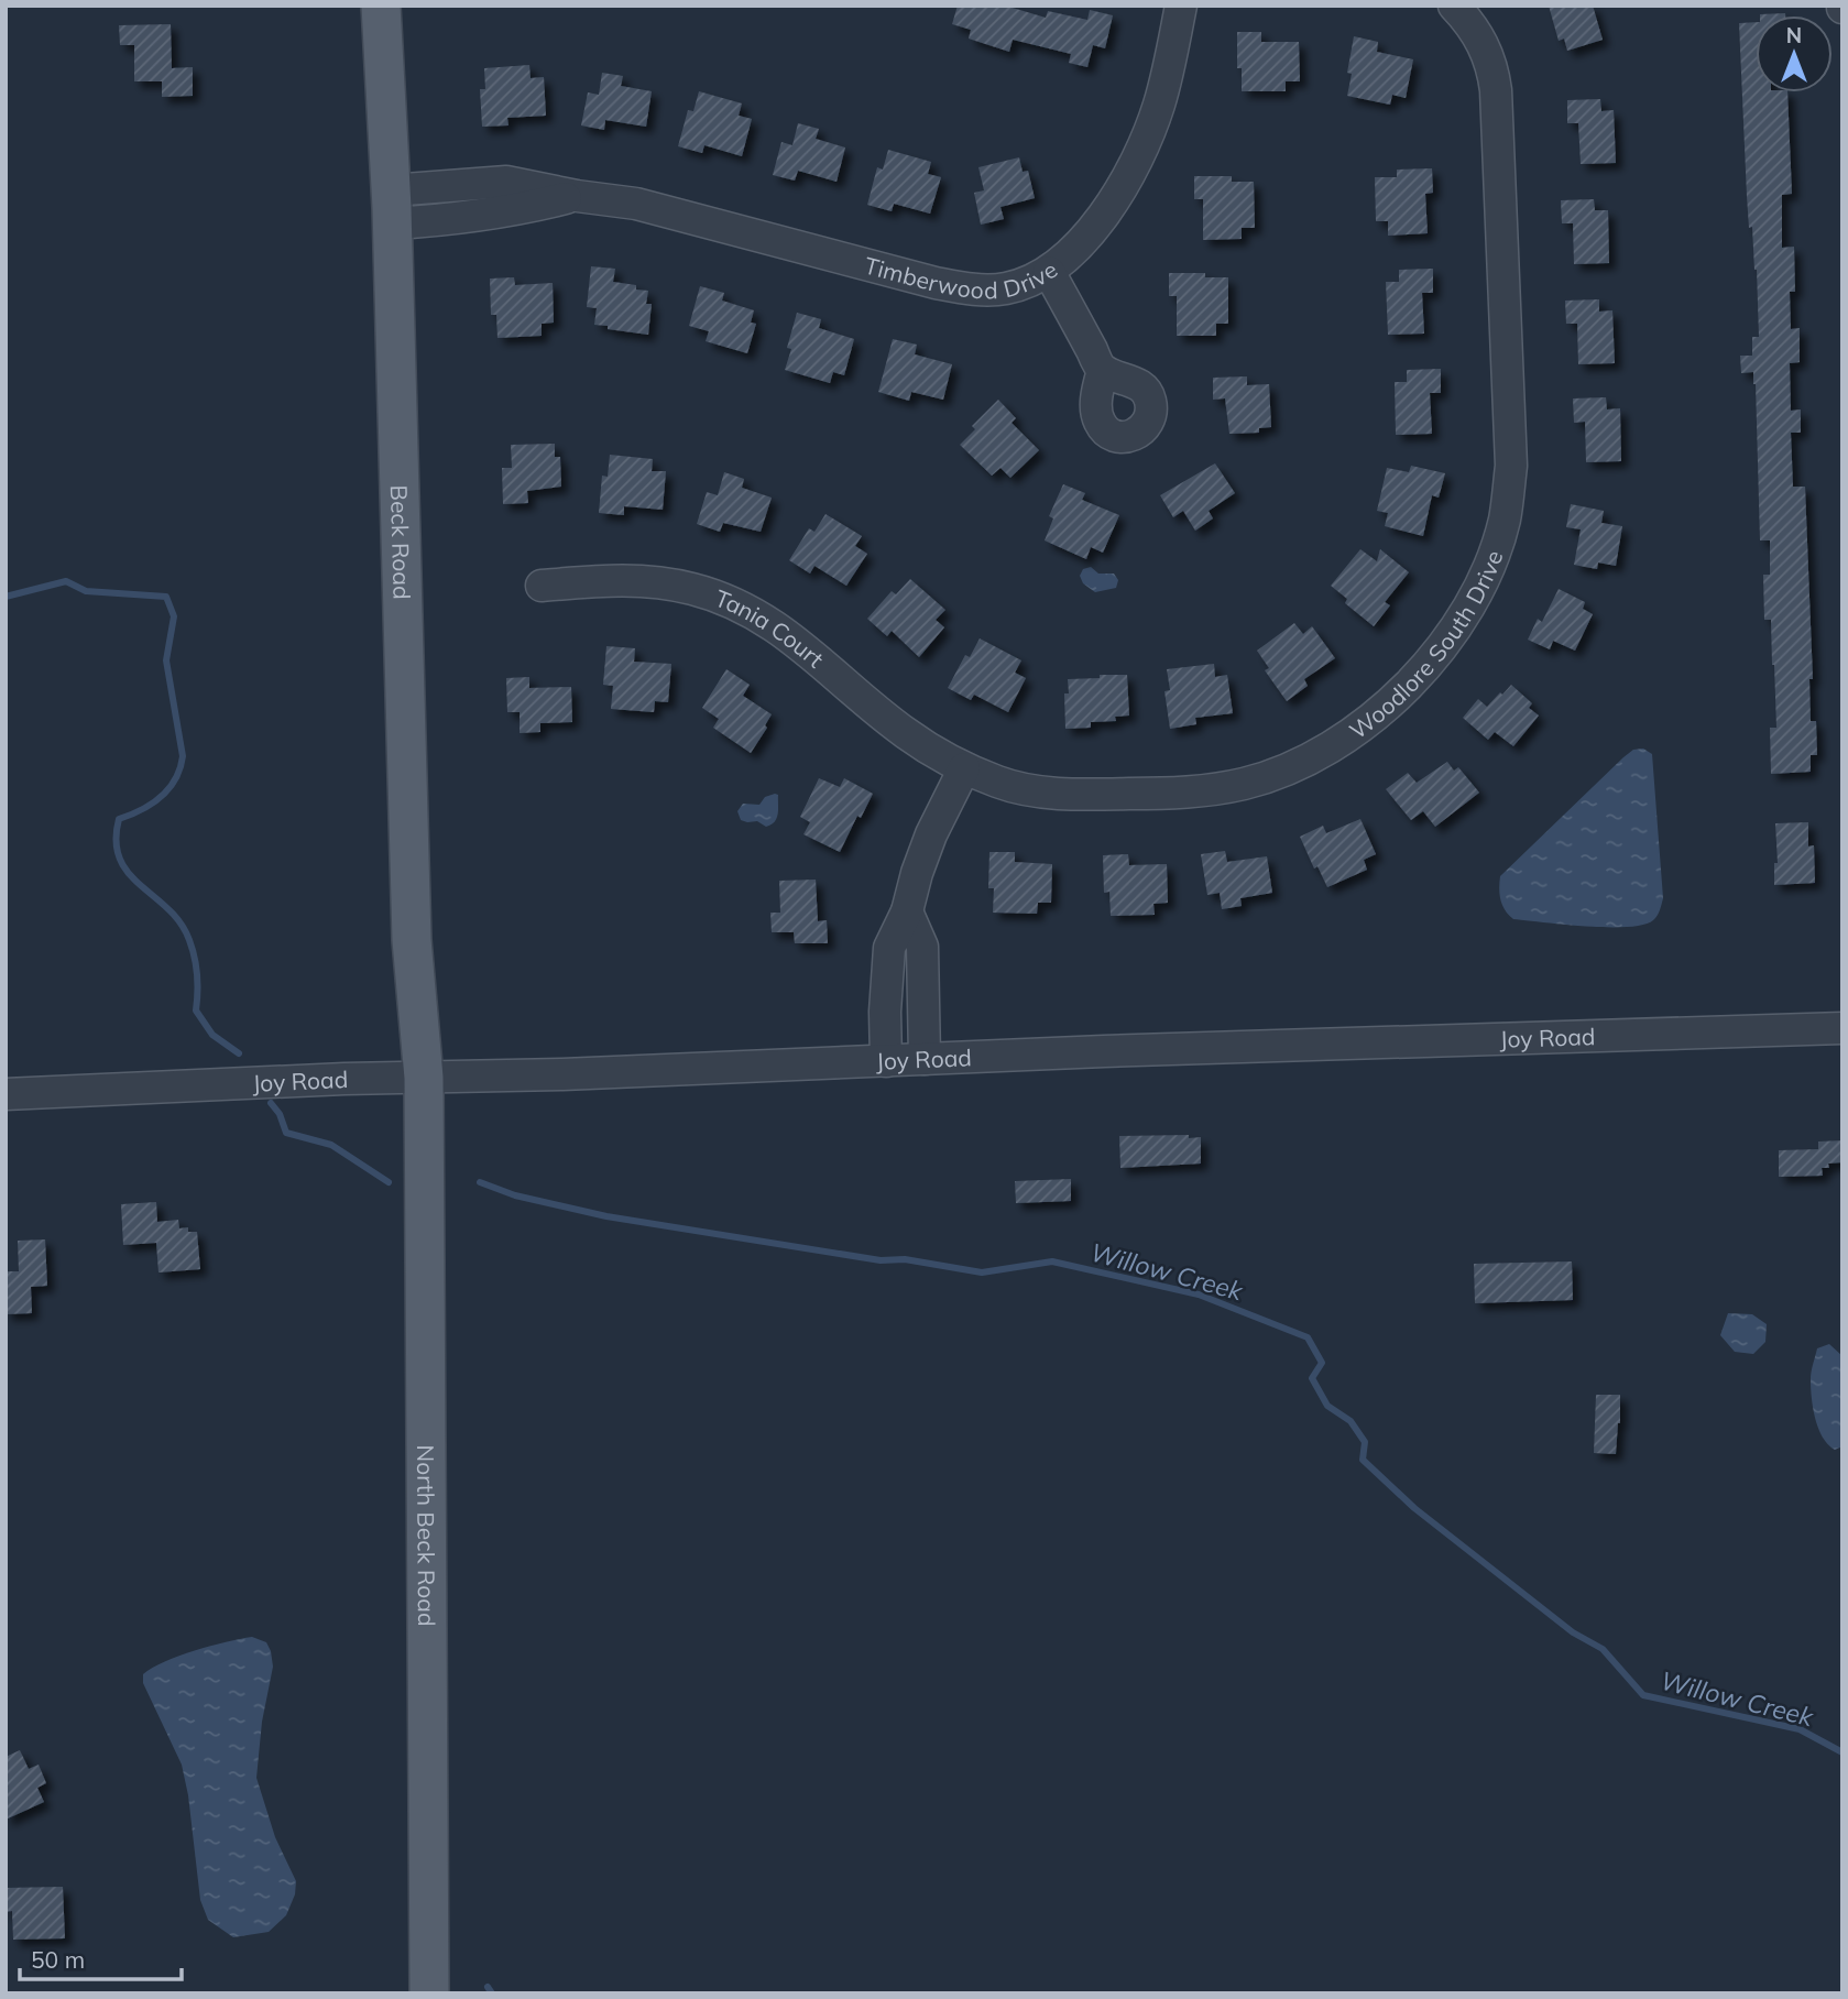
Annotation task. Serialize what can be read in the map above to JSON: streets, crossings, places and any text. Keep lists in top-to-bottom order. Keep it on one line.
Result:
{"streets":{"main road":["Beck Road","North Beck Road"],"street":["Timberwood Drive","Tania Court","Woodlore South Drive","Joy Road"]},"crossings":[["Timberwood Drive","Beck Road"],["Beck Road","Joy Road"],["Beck Road","North Beck Road"],["Tania Court","Woodlore South Drive"],["Joy Road","North Beck Road"]],"water":["Willow Creek"],"scale_bar":"50 m","north":"top"}
